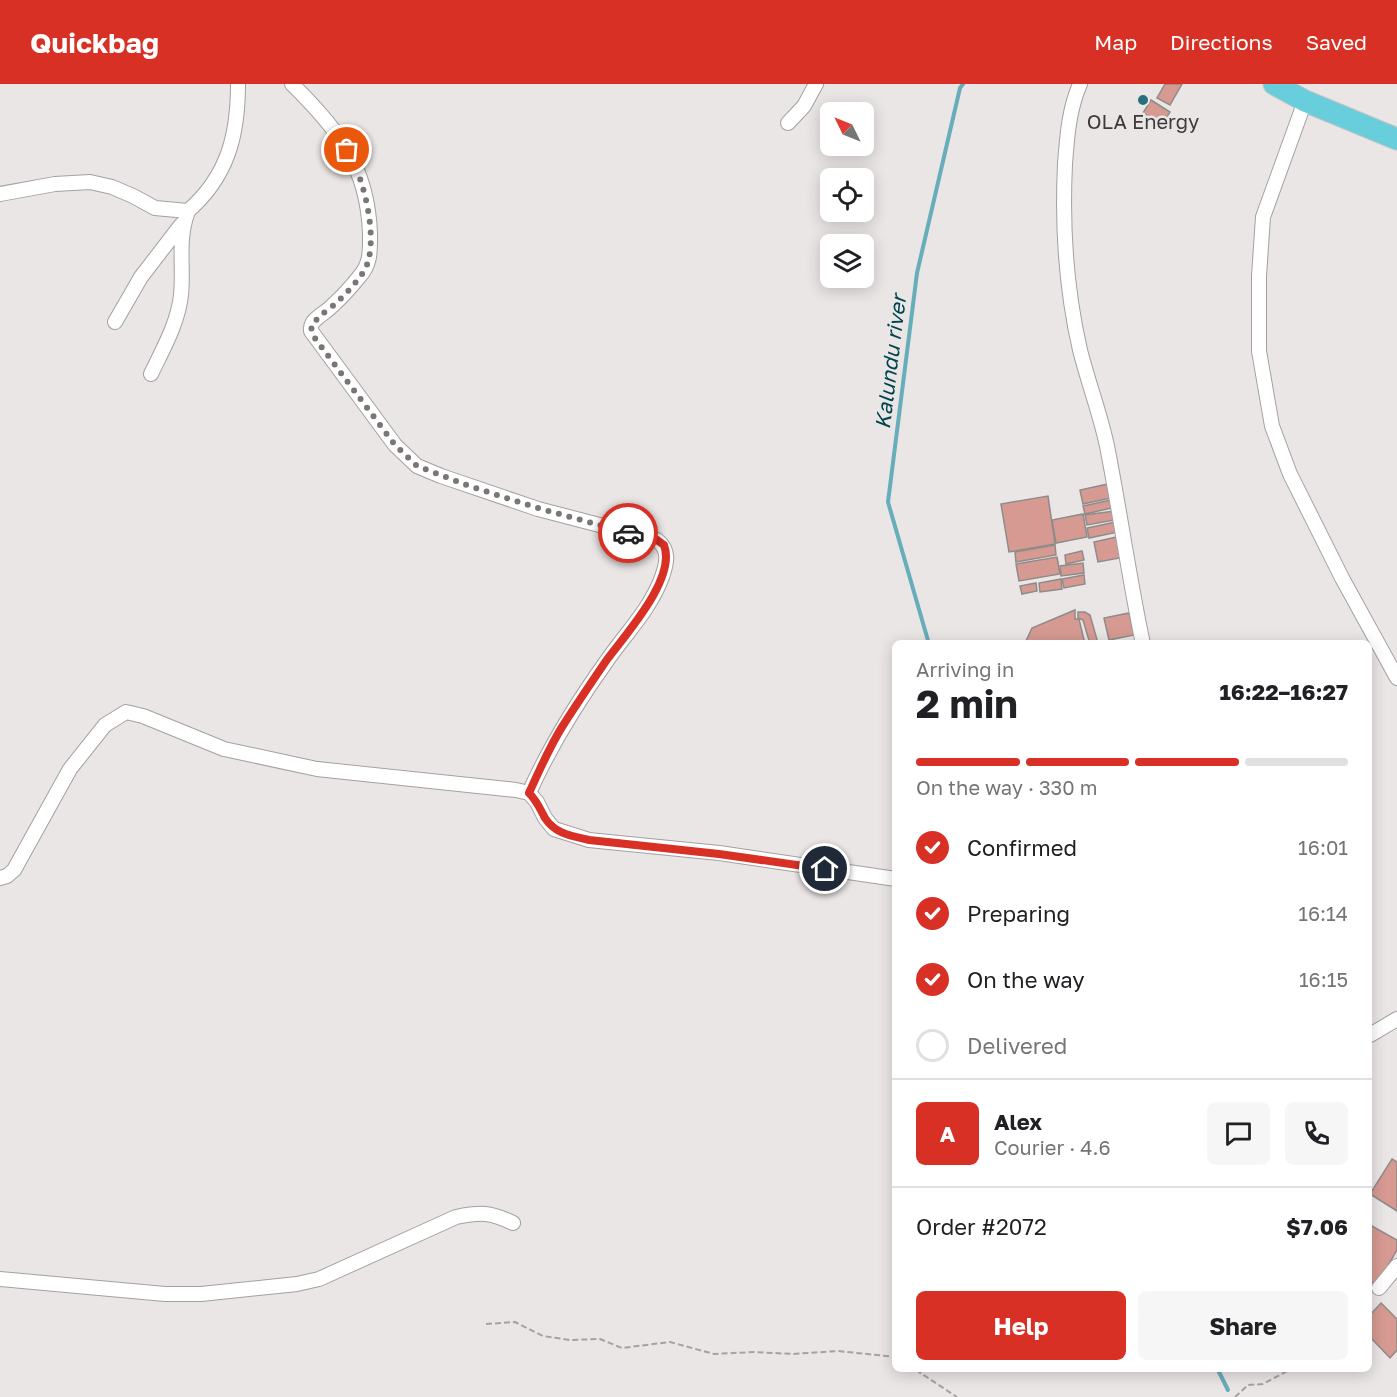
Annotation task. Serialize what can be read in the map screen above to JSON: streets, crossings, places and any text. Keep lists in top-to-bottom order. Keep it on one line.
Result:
{"water":["Kalundu river"],"places":["OLA Energy"],"north":"top left","page":{"header":"Quickbag","nav":["Map","Directions","Saved"],"heading":["2 min","Arriving in","16:22–16:27"],"panel":["Alex","Courier · 4.6","Order #2072","$7.06"],"bar":"On the way · 330 m","list":[["Confirmed","16:01"],["Preparing","16:14"],["On the way","16:15"],"Delivered"],"round":"A","buttons":["Help","Share"]}}
